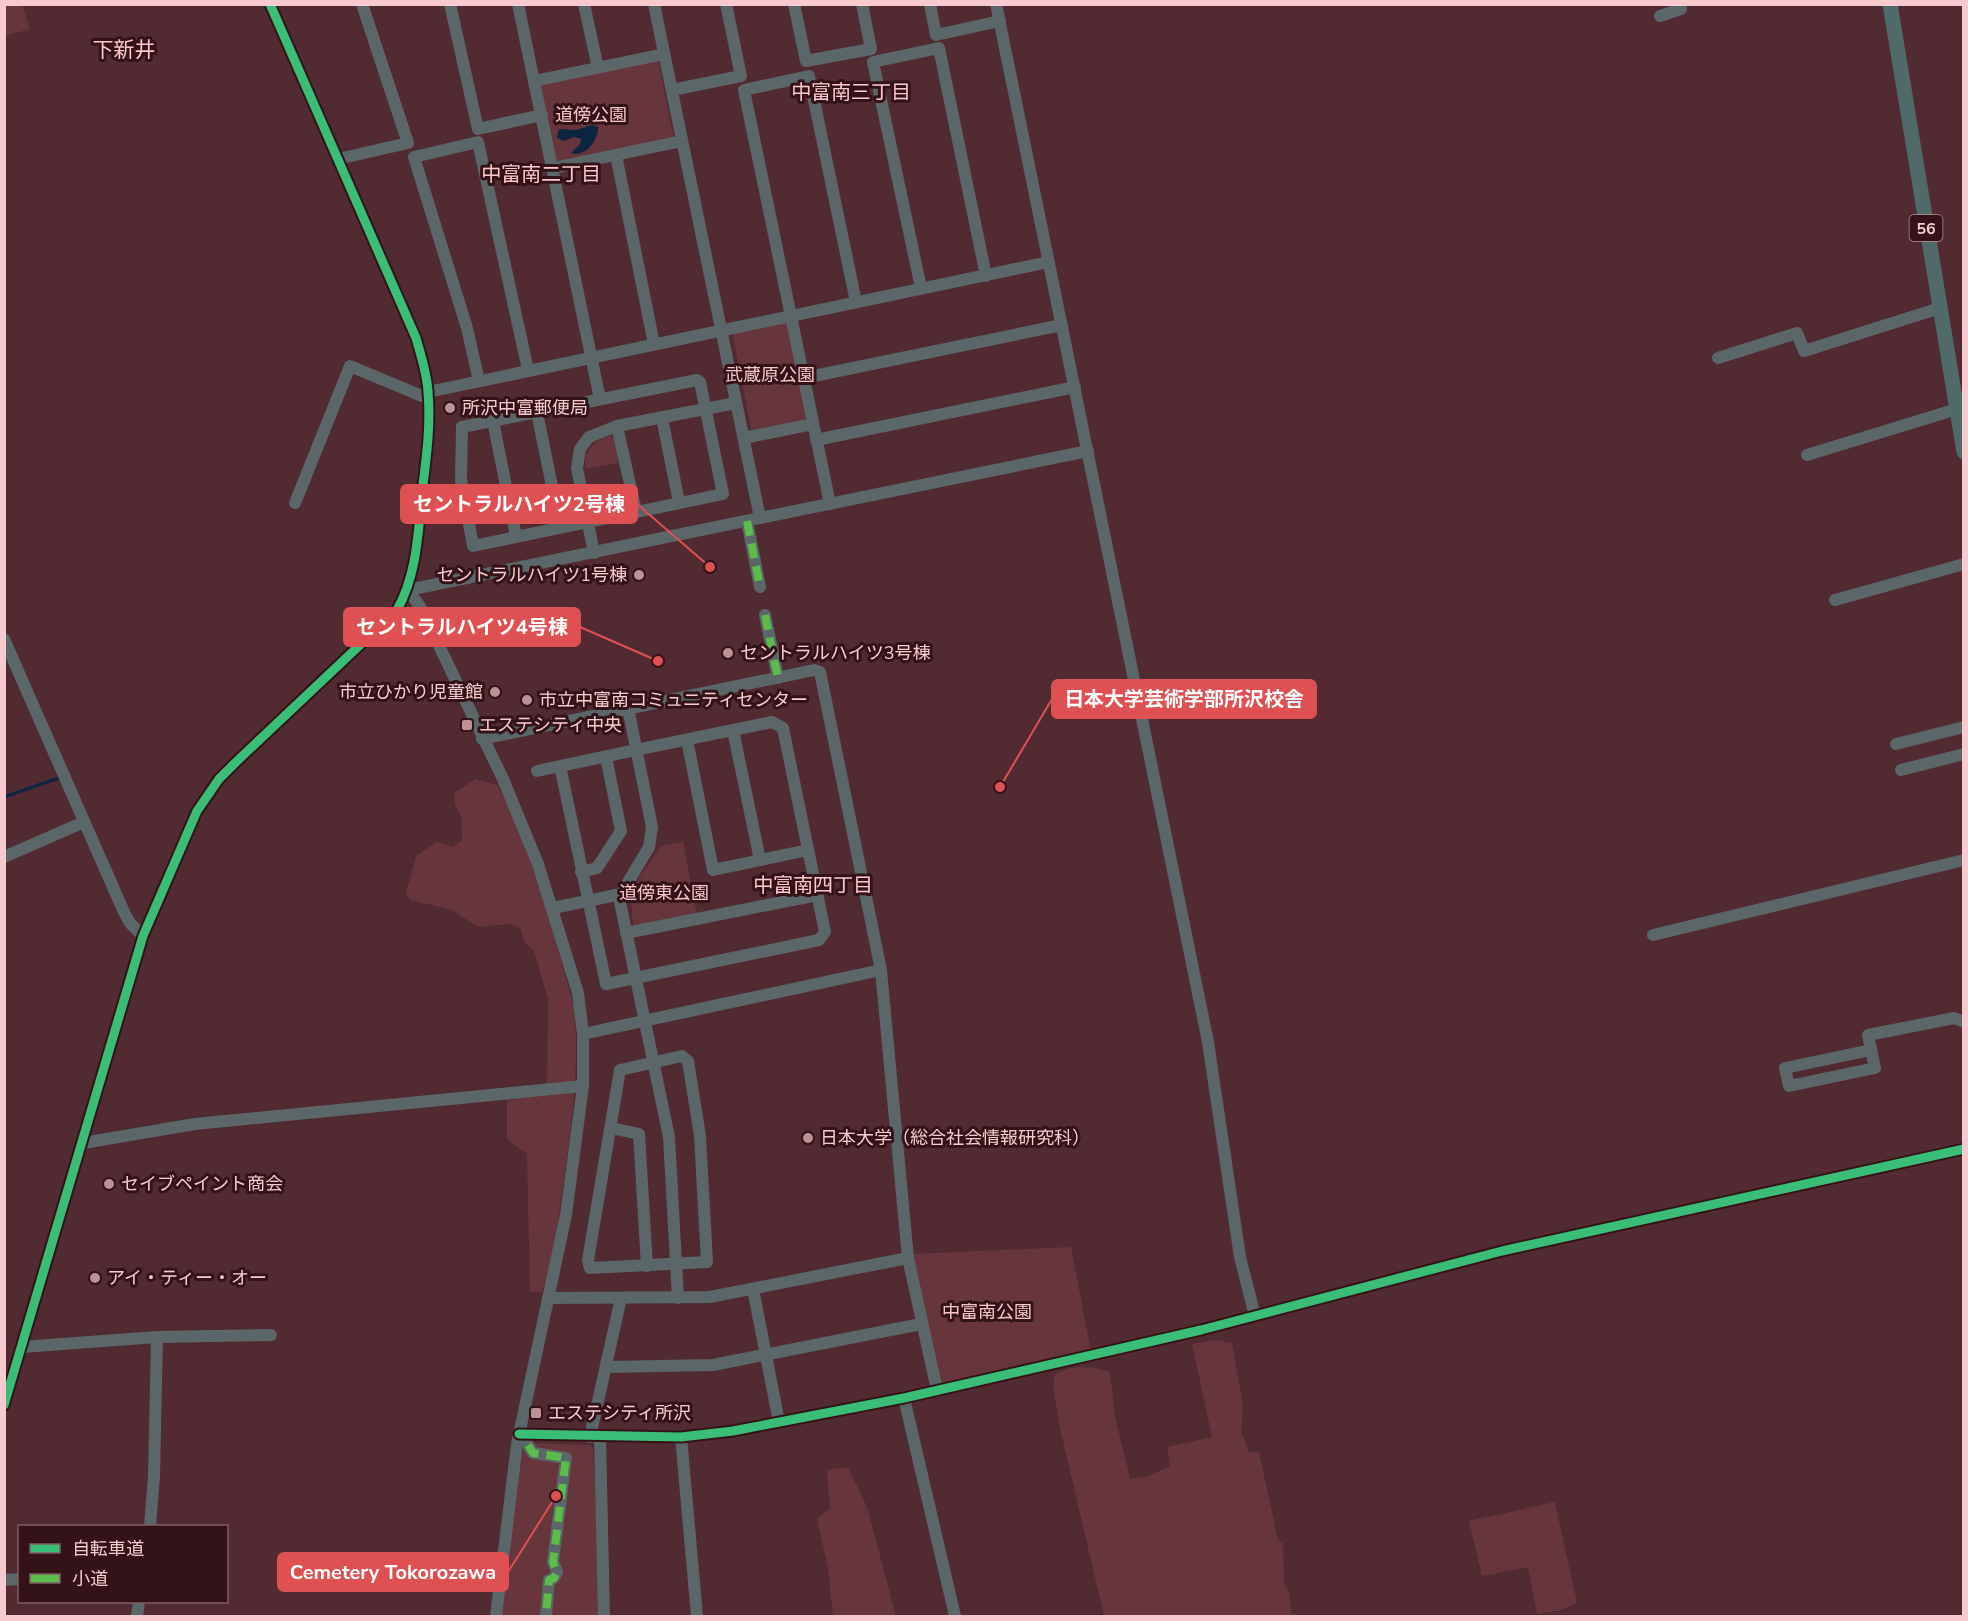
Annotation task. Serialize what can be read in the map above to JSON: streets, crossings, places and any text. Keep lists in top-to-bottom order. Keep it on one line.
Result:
{"streets":{"main road":["56"]},"districts":["下新井","中富南三丁目","中富南二丁目","中富南四丁目"],"parks":["道傍公園","武蔵原公園","道傍東公園","中富南公園"],"places":{"other":["所沢中富郵便局","セントラルハイツ2号棟","セントラルハイツ1号棟","セントラルハイツ3号棟","セントラルハイツ4号棟","市立ひかり児童館","市立中富南コミュニティセンター","日本大学芸術学部所沢校舎","日本大学（総合社会情報研究科）","セイブペイント商会","アイ・ティー・オー","Cemetery Tokorozawa"],"transit":["エステシティ中央","エステシティ所沢"]},"legend":["自転車道","小道"]}
